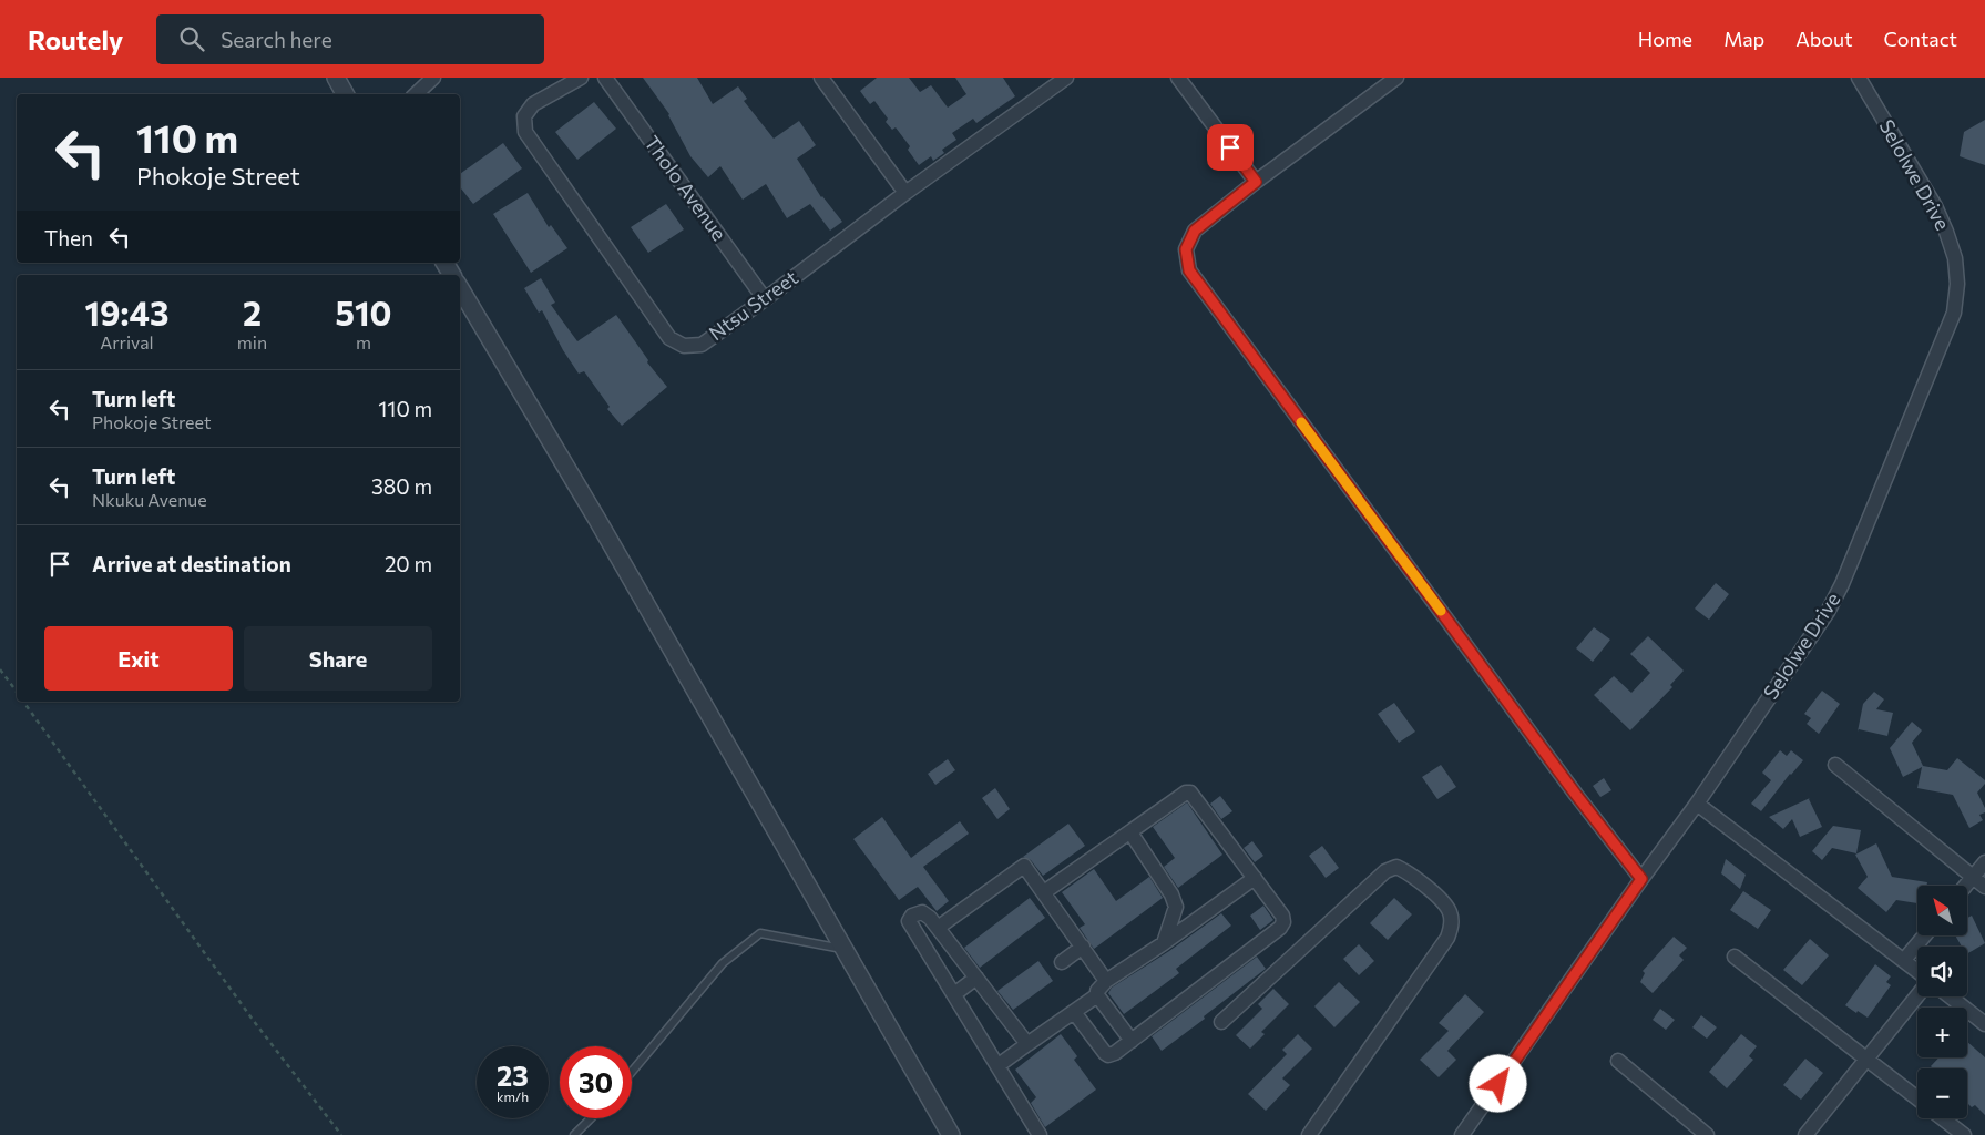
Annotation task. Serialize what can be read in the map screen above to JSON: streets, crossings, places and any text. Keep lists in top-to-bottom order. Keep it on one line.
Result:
{"streets":{"street":["Selolwe Drive","Tholo Avenue","Ntsu Street"]},"crossings":[["Tholo Avenue","Ntsu Street"]],"north":"top left","page":{"header":"Routely","search":"Search here","nav":["Home","Map","About","Contact"],"turn":["110 m","Phokoje Street"],"then":"Then","eta":["19:43","Arrival","2","min","510","m"],"list":[{"name":"Turn left","note":"Phokoje Street","value":"110 m"},{"name":"Turn left","note":"Nkuku Avenue","value":"380 m"},{"name":"Arrive at destination","value":"20 m"}],"buttons":["Exit","Share"],"map_buttons":["+","−"],"speed":"23 km/h","limit":"30"}}
